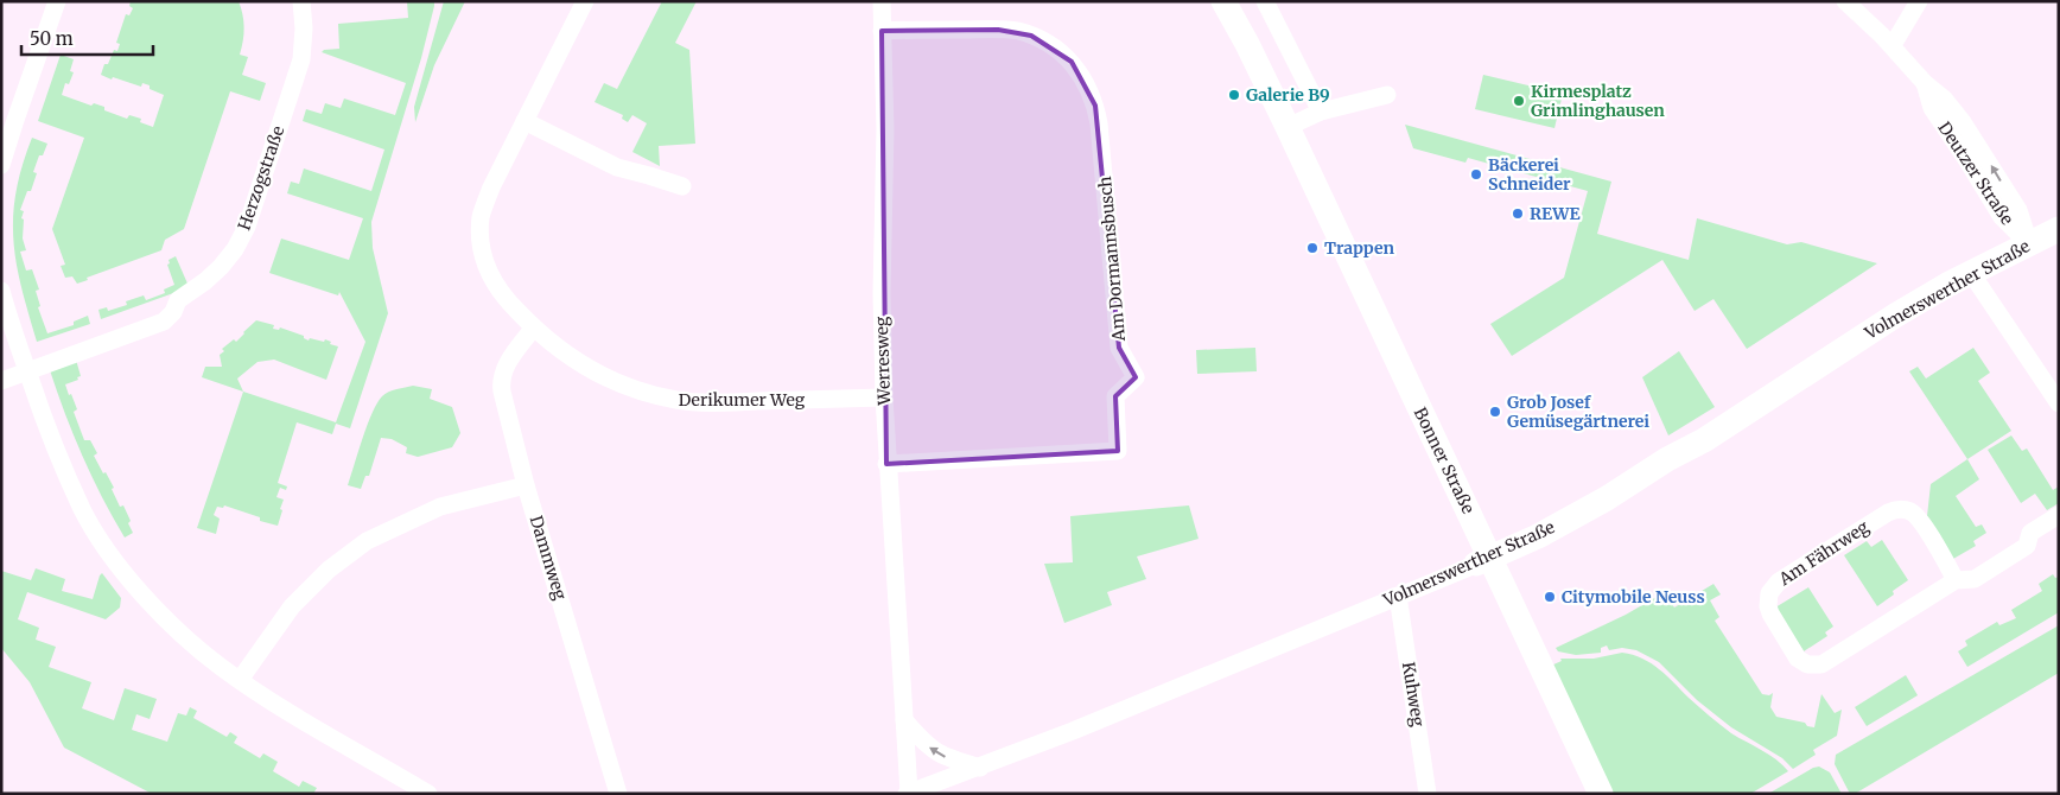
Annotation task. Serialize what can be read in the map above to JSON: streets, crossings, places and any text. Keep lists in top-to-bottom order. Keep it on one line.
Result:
{"streets":{"main road":["Volmerswerther Straße","Bonner Straße"],"street":["Deutzer Straße","Herzogstraße","Am Dormannsbusch","Werresweg","Derikumer Weg","Am Fährweg","Dammweg","Kuhweg"]},"crossings":[["Deutzer Straße","Volmerswerther Straße"],["Am Dormannsbusch","Werresweg"],["Volmerswerther Straße","Werresweg"],["Volmerswerther Straße","Bonner Straße"],["Volmerswerther Straße","Kuhweg"],["Werresweg","Derikumer Weg"],["Derikumer Weg","Dammweg"]],"places":["Galerie B9","Kirmesplatz Grimlinghausen","Bäckerei Schneider","REWE","Trappen","Grob Josef Gemüsegärtnerei","Citymobile Neuss"],"scale_bar":"50 m"}
